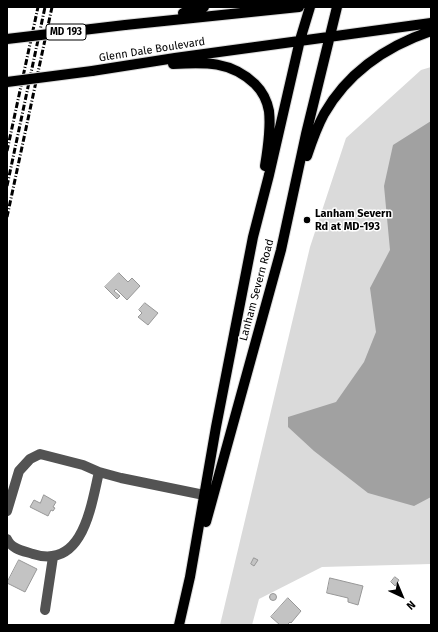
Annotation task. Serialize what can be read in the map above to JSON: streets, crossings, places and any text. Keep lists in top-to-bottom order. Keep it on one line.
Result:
{"streets":{"main road":["MD 193","Glenn Dale Boulevard","Lanham Severn Road"]},"crossings":[["Glenn Dale Boulevard","Lanham Severn Road"]],"places":["Lanham Severn Rd at MD-193"],"north":"bottom right"}
